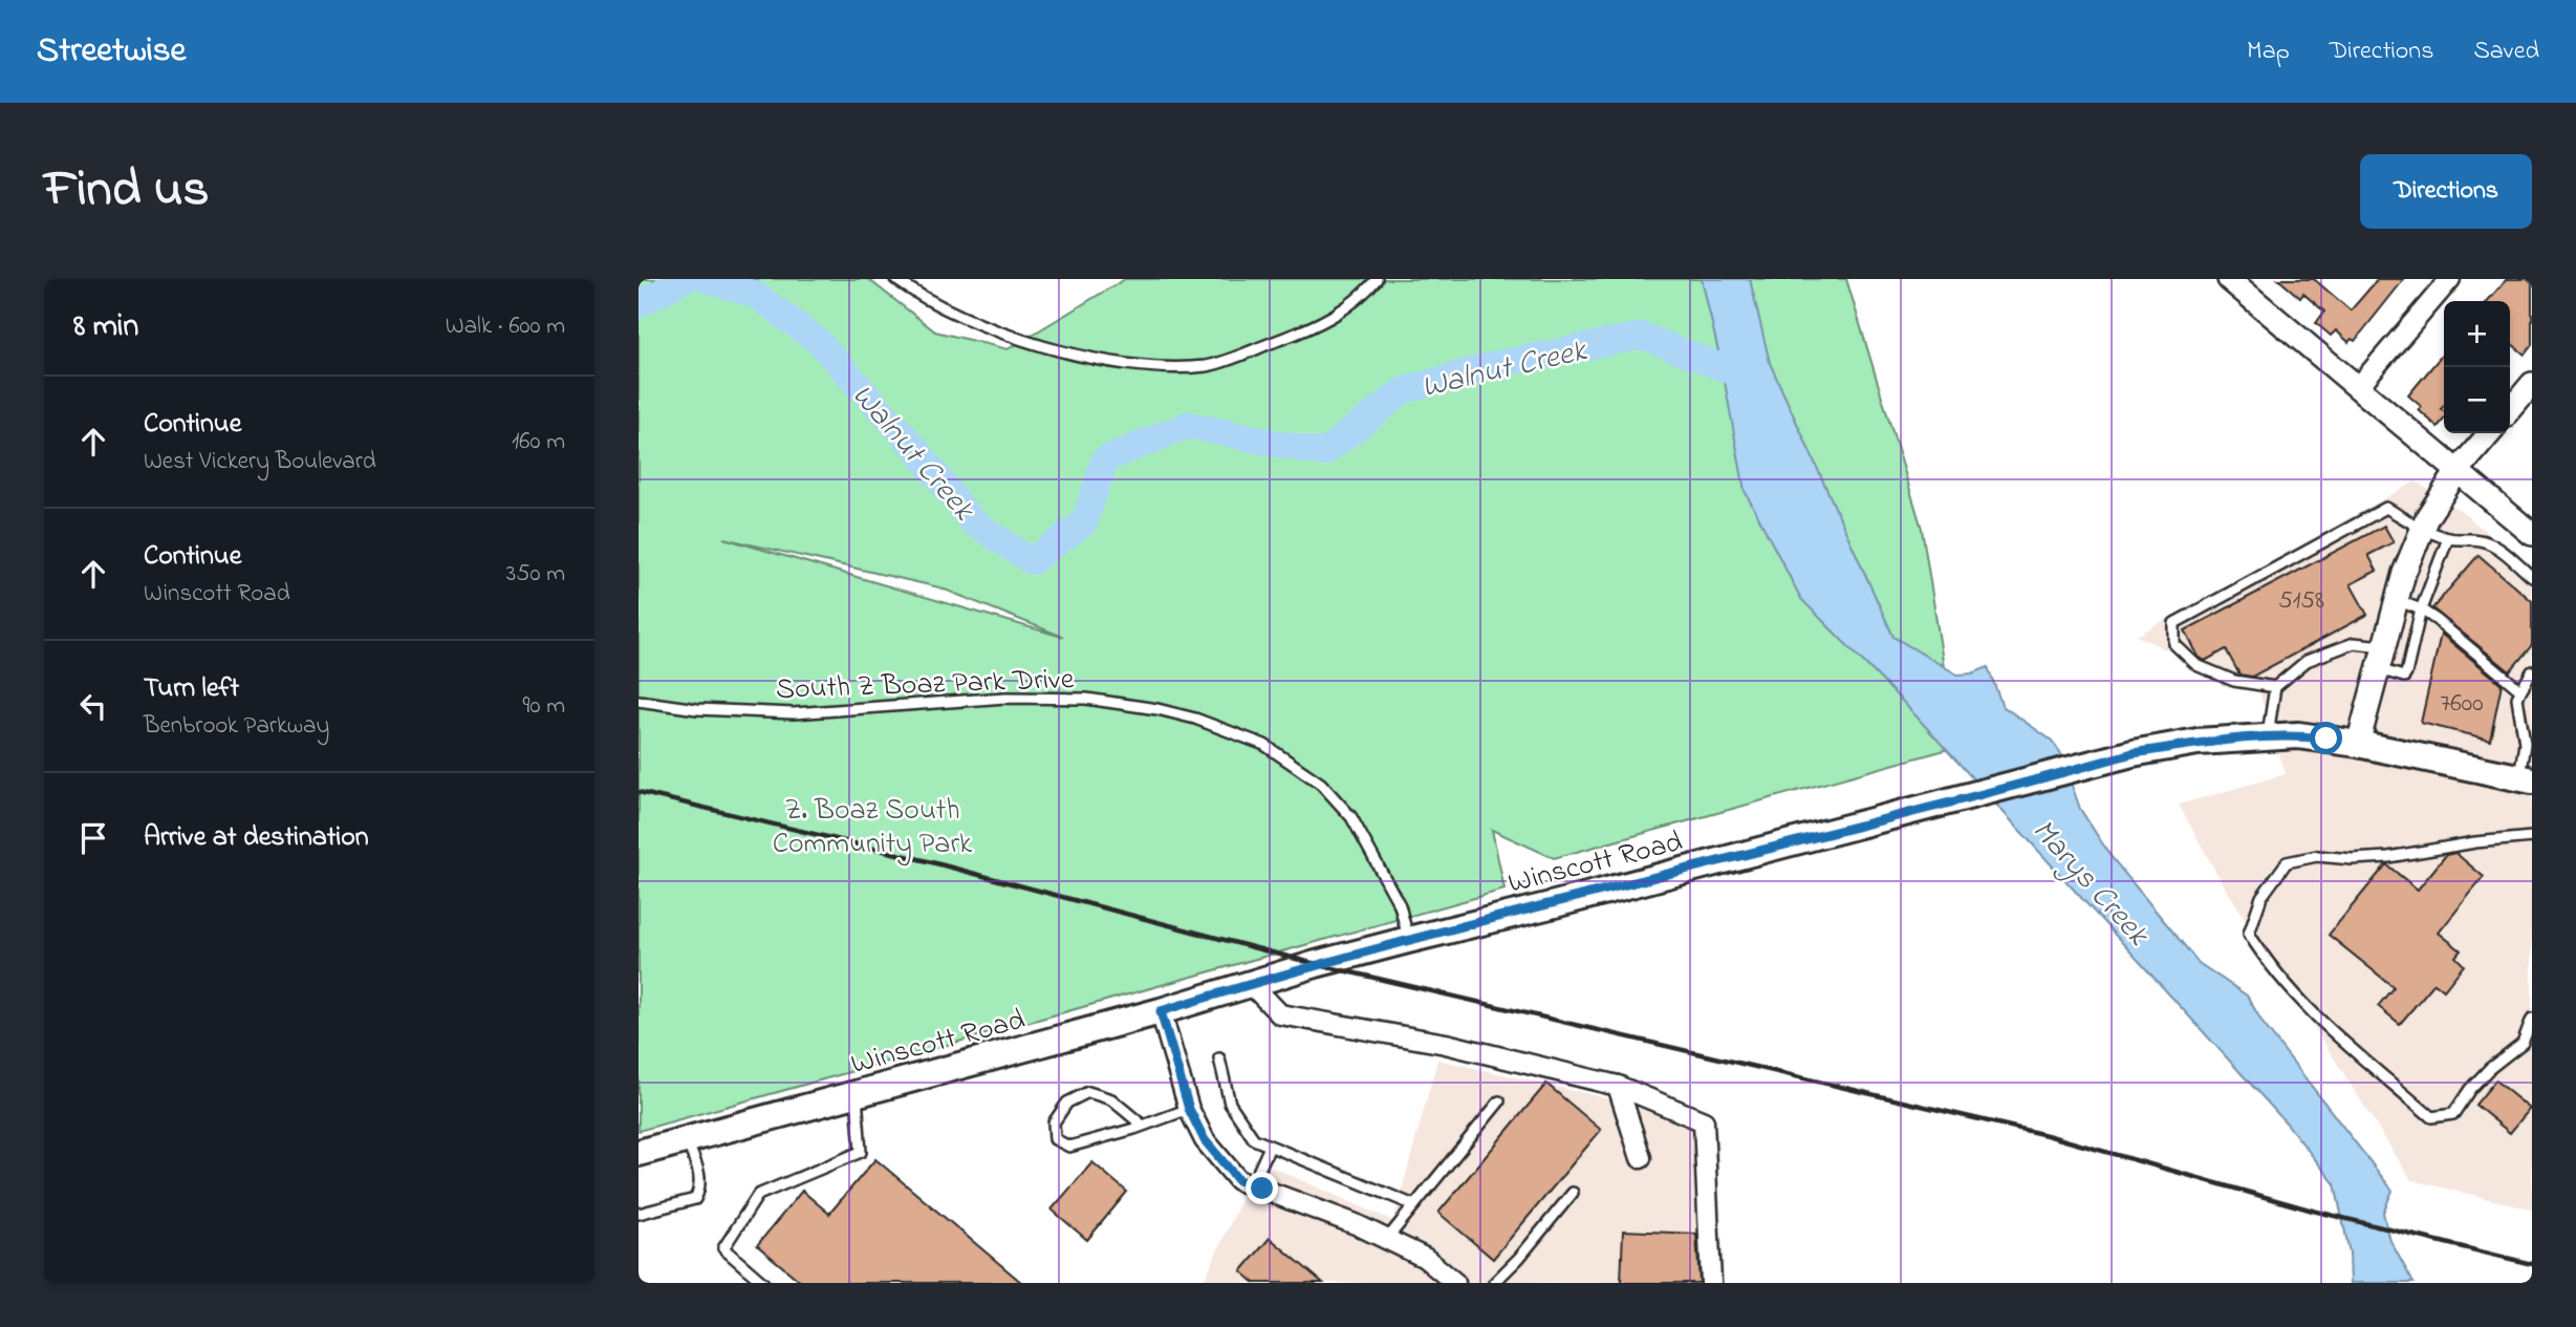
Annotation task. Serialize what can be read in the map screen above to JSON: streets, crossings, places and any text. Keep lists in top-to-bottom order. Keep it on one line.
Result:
{"streets":{"main road":["Winscott Road"],"lane":["South Z Boaz Park Drive"]},"crossings":[["South Z Boaz Park Drive","Winscott Road"]],"water":["Walnut Creek","Marys Creek"],"parks":["Z. Boaz South Community Park"],"house_numbers":["5158","7600"],"page":{"header":"Streetwise","nav":["Map","Directions","Saved"],"title":"Find us","buttons":"Directions","heading":["8 min","Walk · 600 m"],"map_buttons":["+","−"],"list":[["Continue","West Vickery Boulevard","160 m"],["Continue","Winscott Road","350 m"],["Turn left","Benbrook Parkway","90 m"],"Arrive at destination"]}}
